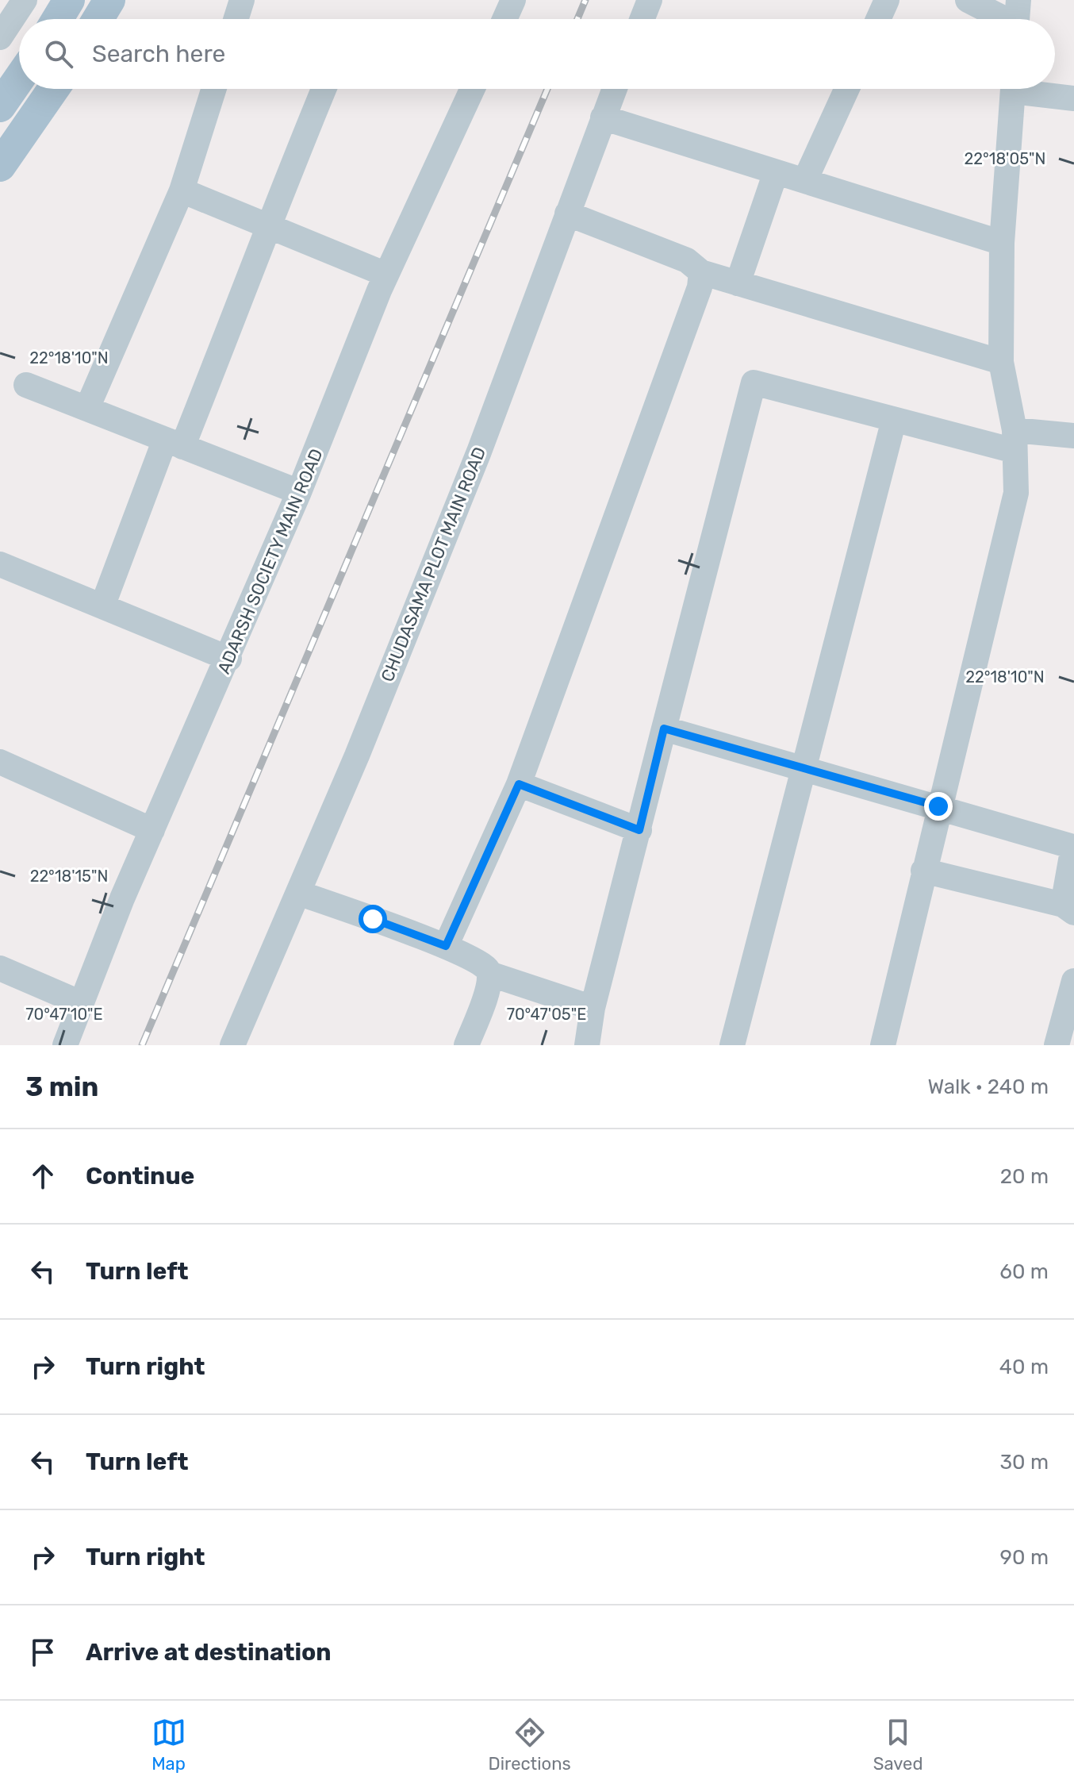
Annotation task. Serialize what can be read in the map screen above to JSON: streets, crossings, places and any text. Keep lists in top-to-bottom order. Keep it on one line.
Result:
{"streets":{"street":["ADARSH SOCIETY MAIN ROAD","CHUDASAMA PLOT MAIN ROAD"]},"page":{"search":"Search here","heading":["3 min","Walk · 240 m"],"list":[["Continue","20 m"],["Turn left","60 m"],["Turn right","40 m"],["Turn left","30 m"],["Turn right","90 m"],"Arrive at destination"],"nav":["Map","Directions","Saved"]},"coordinates":["22°18'05\"N","22°18'10\"N","22°18'15\"N","70°47'10\"E","70°47'05\"E"]}
